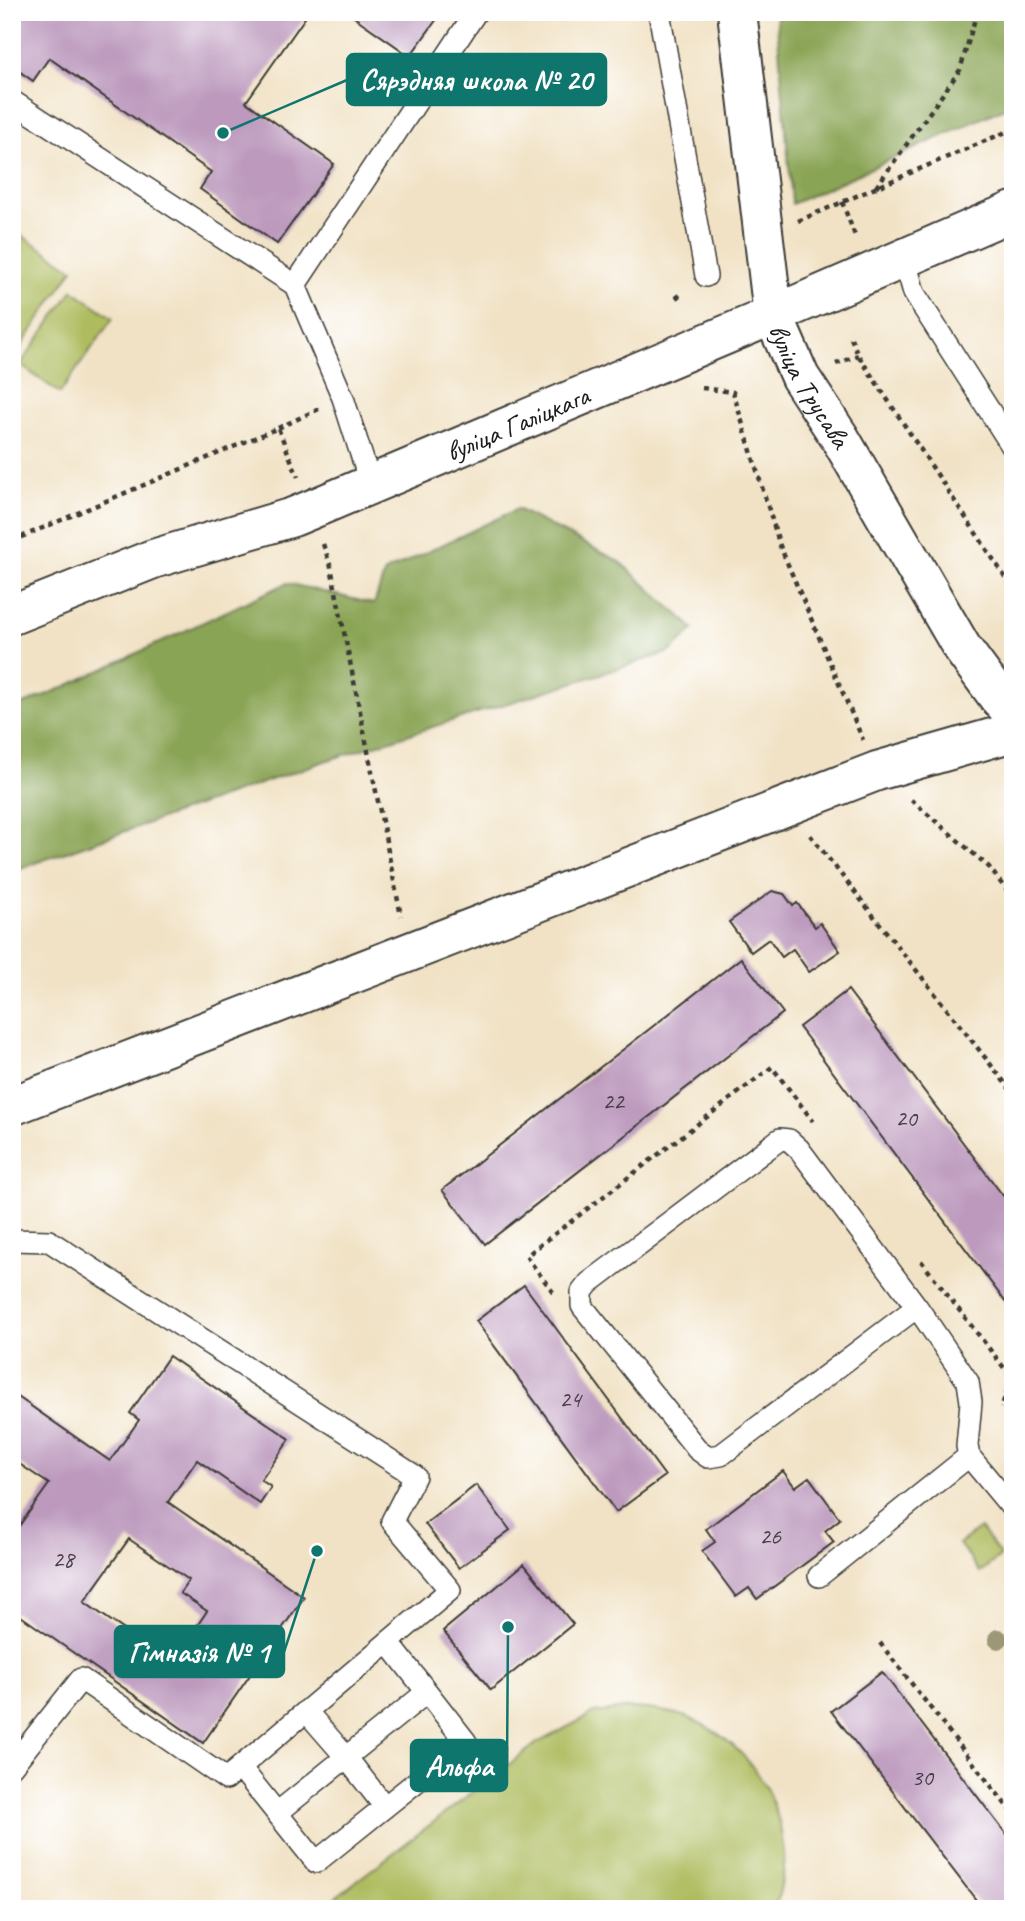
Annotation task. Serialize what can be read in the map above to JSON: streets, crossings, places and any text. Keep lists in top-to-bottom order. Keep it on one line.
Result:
{"streets":{"street":["вуліца Трусава","вуліца Галіцкага"]},"crossings":[["вуліца Трусава","вуліца Галіцкага"]],"places":["Сярэдняя школа № 20","Гімназія № 1","Альфа"],"house_numbers":["22","20","24","26","28","30"]}
